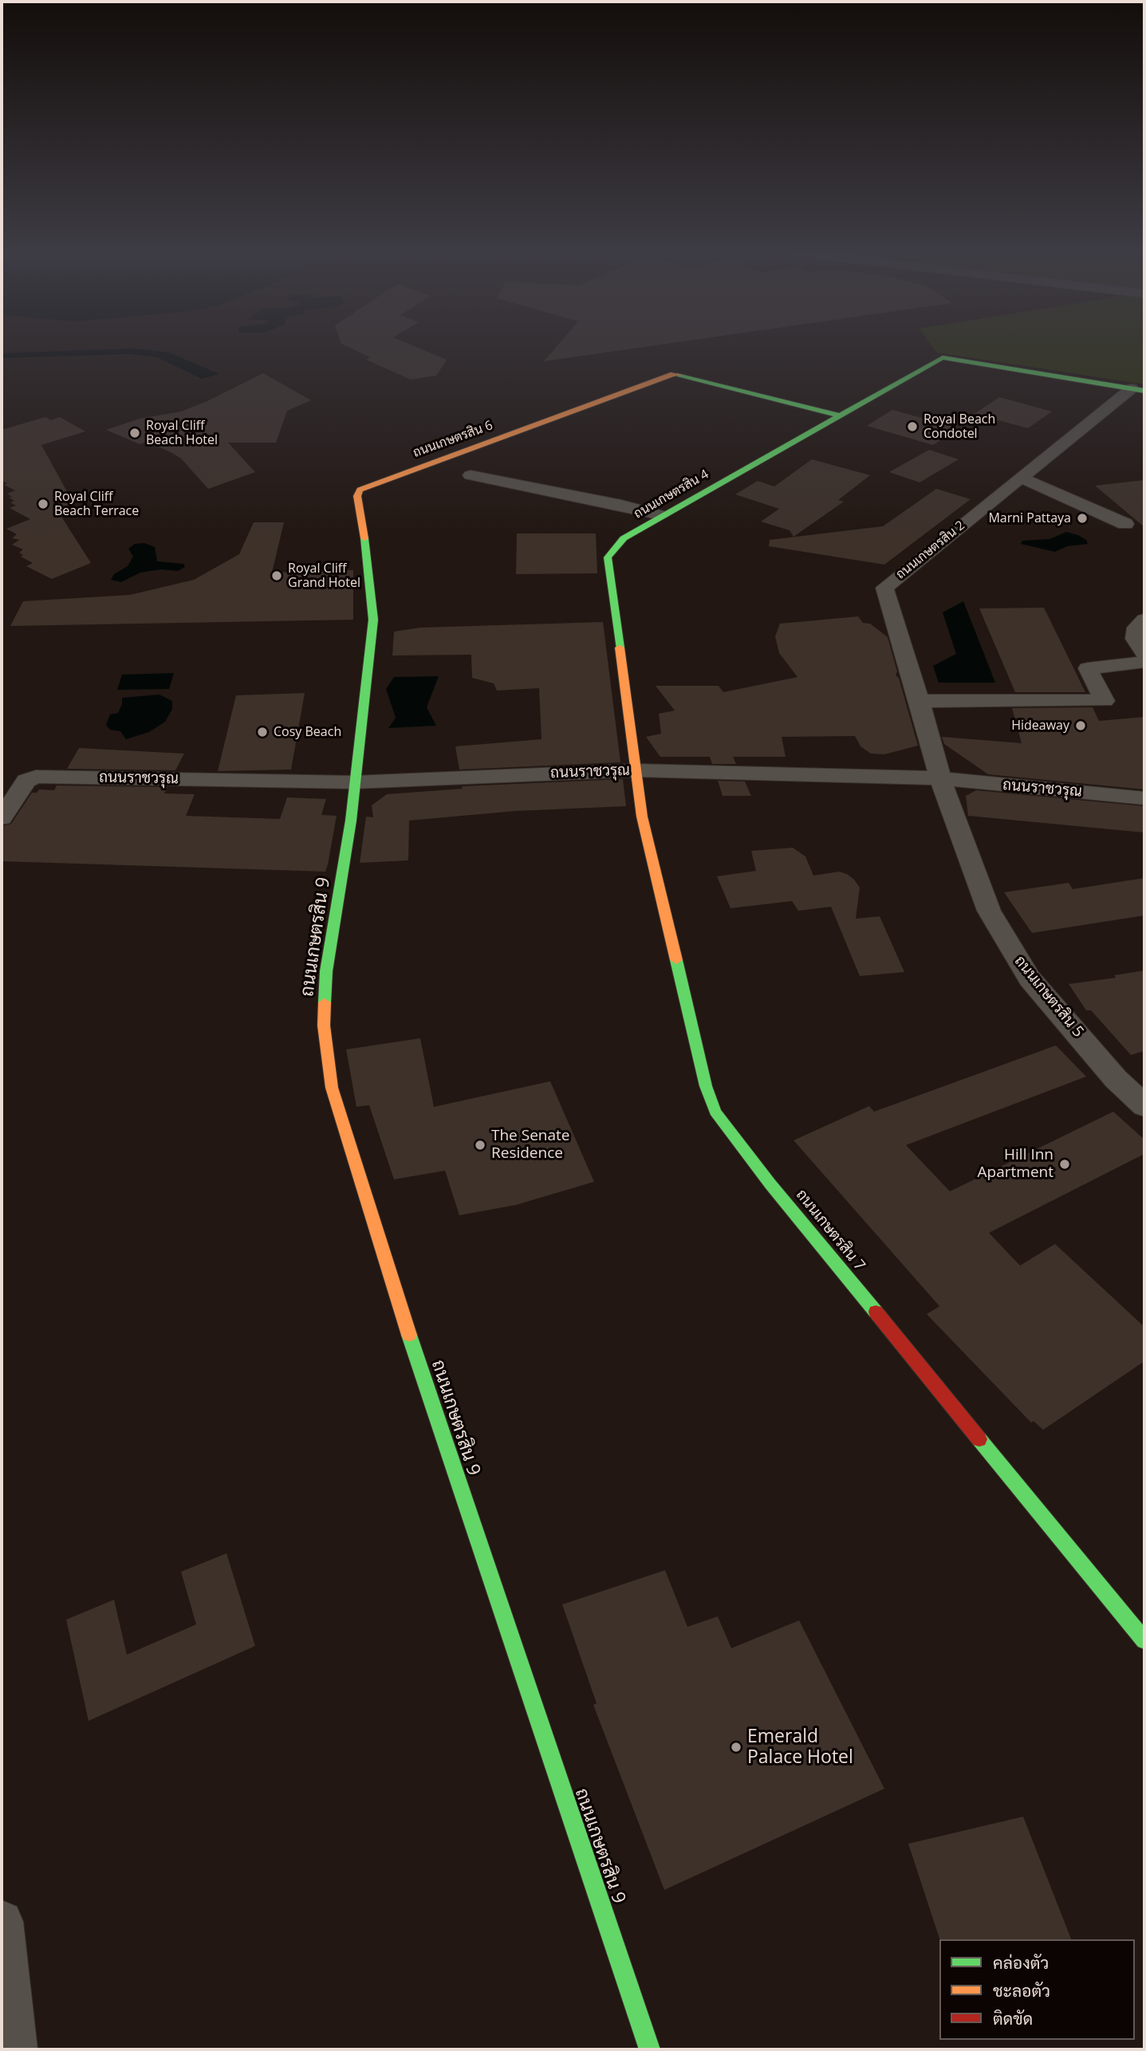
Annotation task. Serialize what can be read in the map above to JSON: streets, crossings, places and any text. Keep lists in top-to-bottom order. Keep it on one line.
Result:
{"streets":{"street":["ถนนเกษตรสิน 6","ถนนเกษตรสิน 4","ถนนเกษตรสิน 2","ถนนราชวรุณ","ถนนเกษตรสิน 9","ถนนเกษตรสิน 5","ถนนเกษตรสิน 7"]},"crossings":[["ถนนเกษตรสิน 6","ถนนเกษตรสิน 4"],["ถนนเกษตรสิน 6","ถนนราชวรุณ"],["ถนนเกษตรสิน 6","ถนนเกษตรสิน 9"],["ถนนเกษตรสิน 4","ถนนเกษตรสิน 2"],["ถนนเกษตรสิน 4","ถนนราชวรุณ"],["ถนนเกษตรสิน 4","ถนนเกษตรสิน 7"],["ถนนเกษตรสิน 2","ถนนราชวรุณ"],["ถนนเกษตรสิน 2","ถนนเกษตรสิน 5"],["ถนนราชวรุณ","ถนนเกษตรสิน 9"],["ถนนราชวรุณ","ถนนเกษตรสิน 5"],["ถนนราชวรุณ","ถนนเกษตรสิน 7"]],"places":["Royal Beach Condotel","Royal Cliff Beach Hotel","Royal Cliff Beach Terrace","Marni Pattaya","Royal Cliff Grand Hotel","Hideaway","Cosy Beach","The Senate Residence","Hill Inn Apartment","Emerald Palace Hotel"],"legend":["คล่องตัว","ชะลอตัว","ติดขัด"]}
